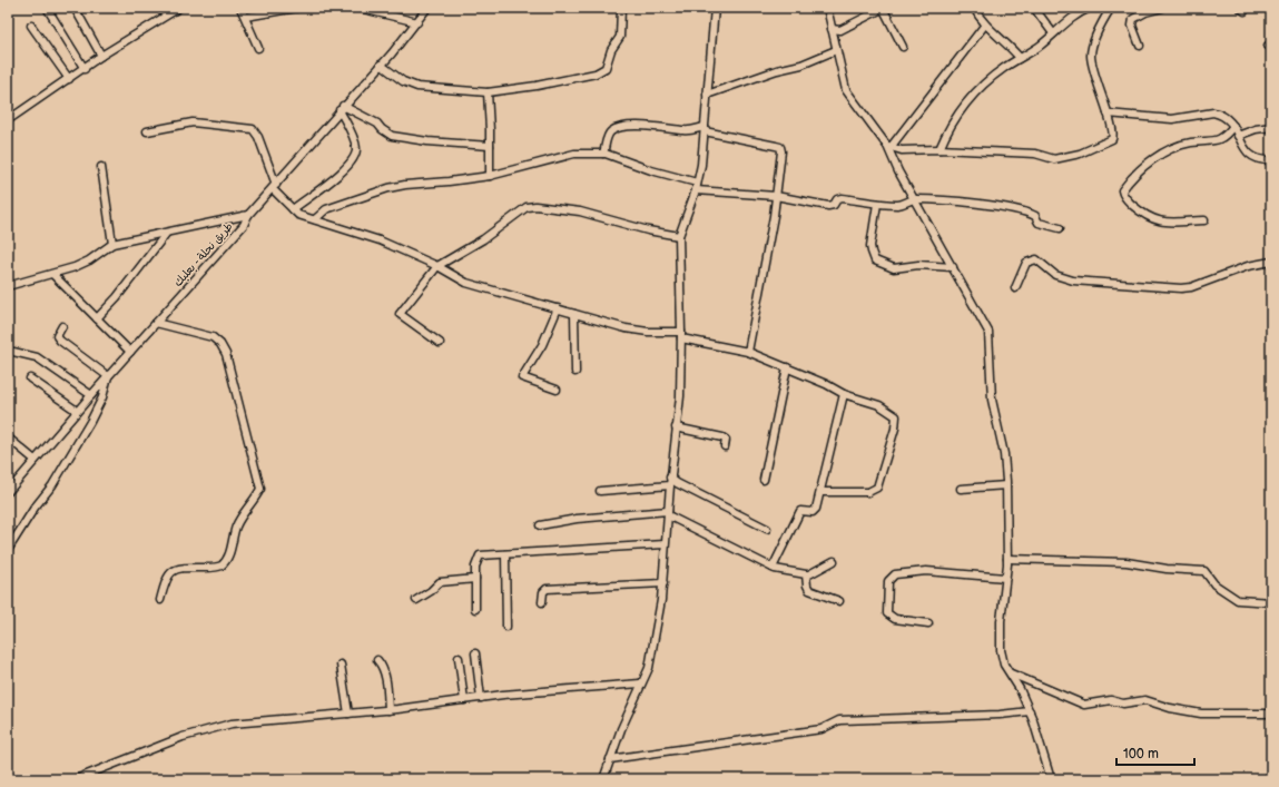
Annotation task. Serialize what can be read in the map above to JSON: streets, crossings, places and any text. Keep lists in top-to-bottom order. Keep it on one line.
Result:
{"streets":{"street":["طريق نحلة - بعلبك"]},"scale_bar":"100 m"}
